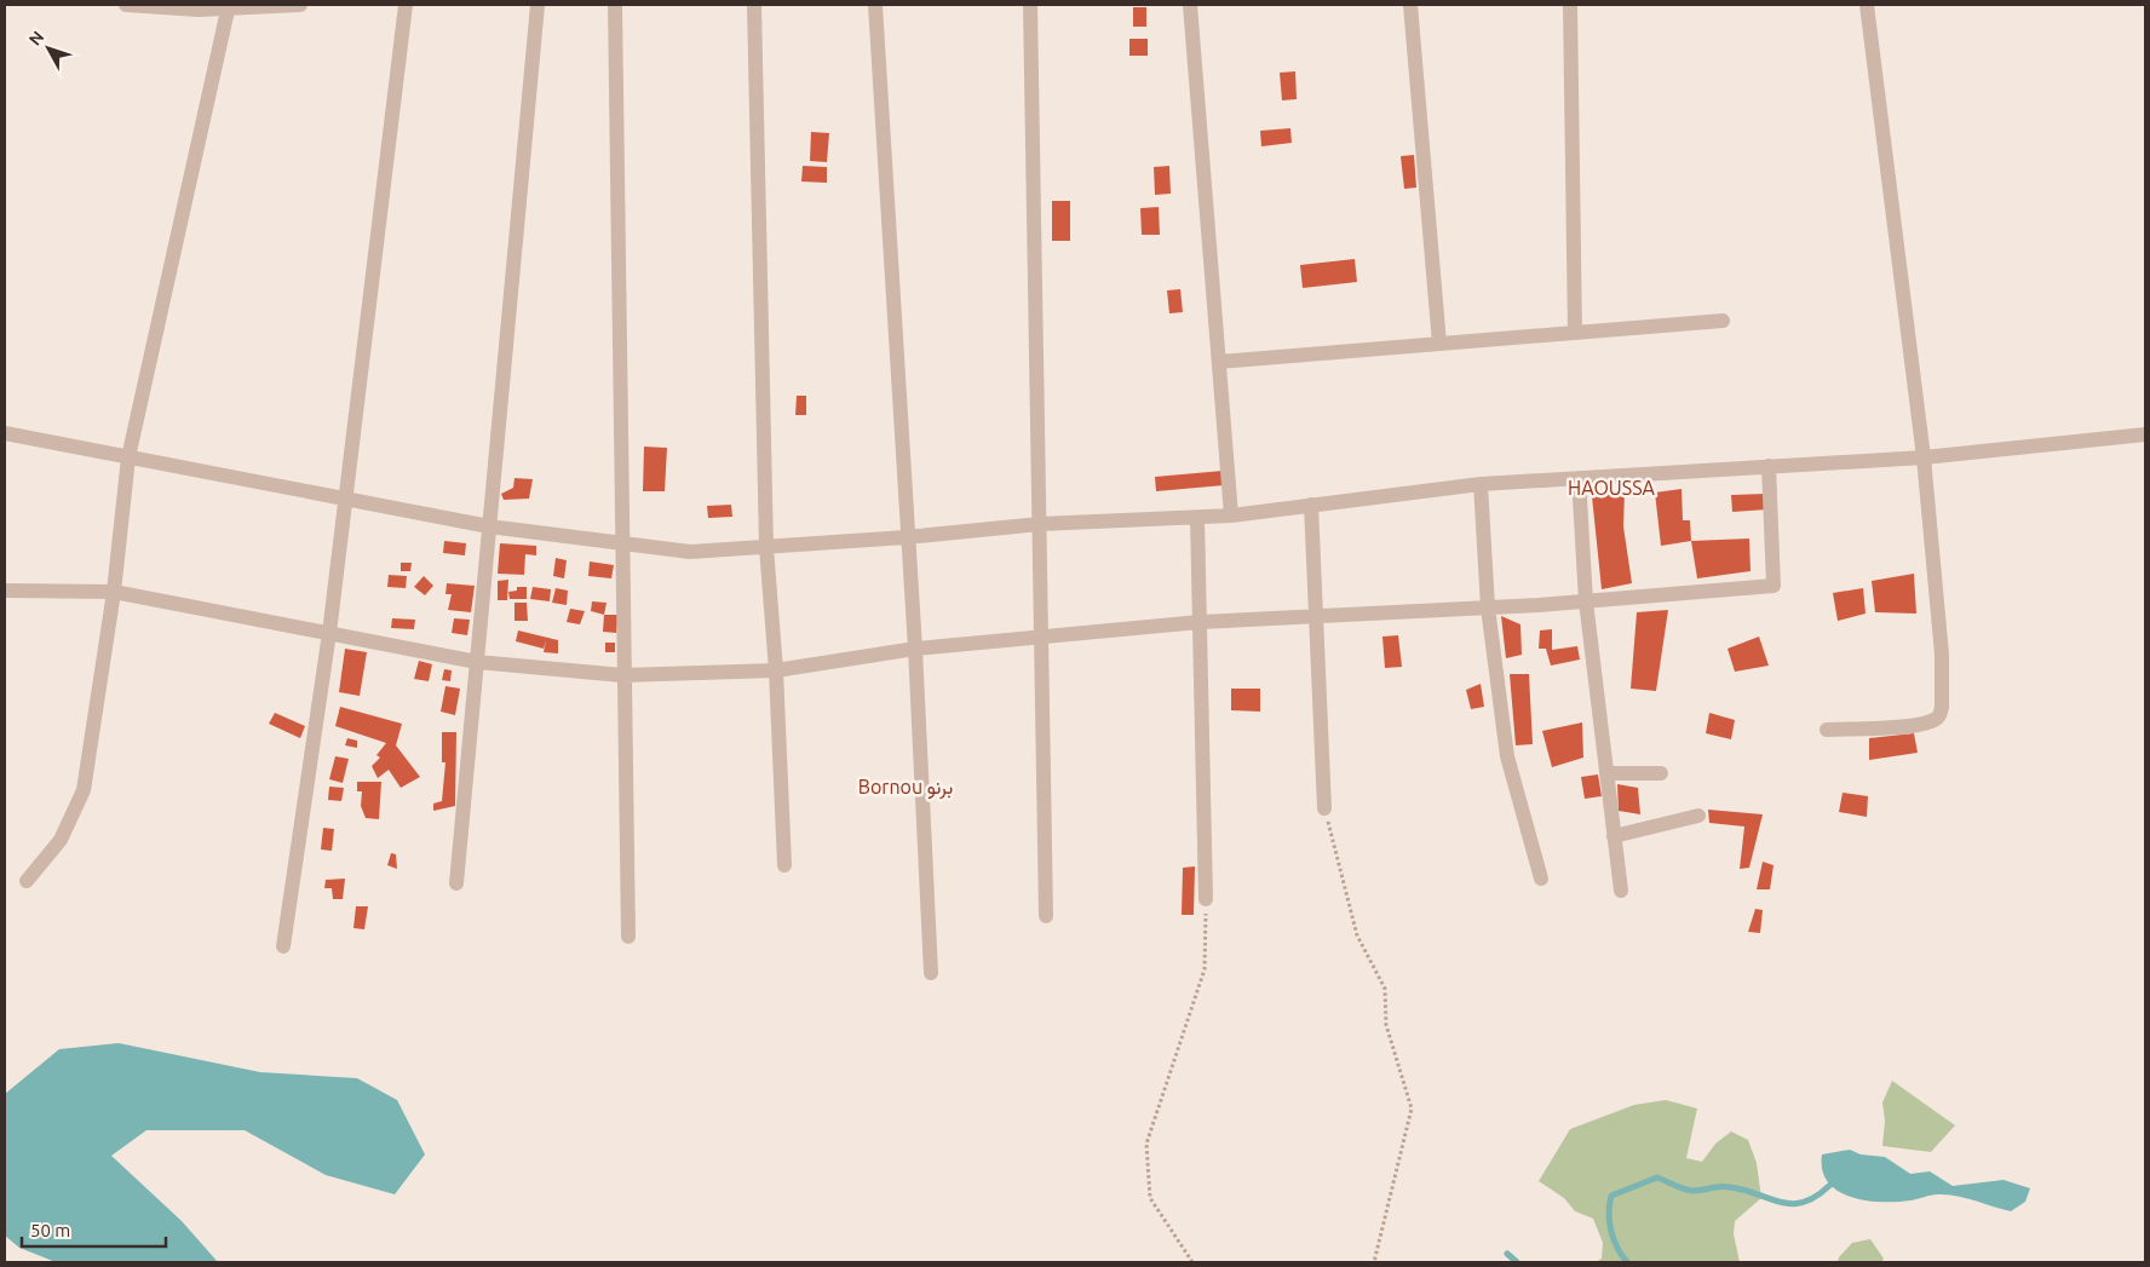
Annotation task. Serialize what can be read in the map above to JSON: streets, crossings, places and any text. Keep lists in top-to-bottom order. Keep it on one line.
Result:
{"districts":["HAOUSSA","Bornou برنو"],"scale_bar":"50 m","north":"top left"}
